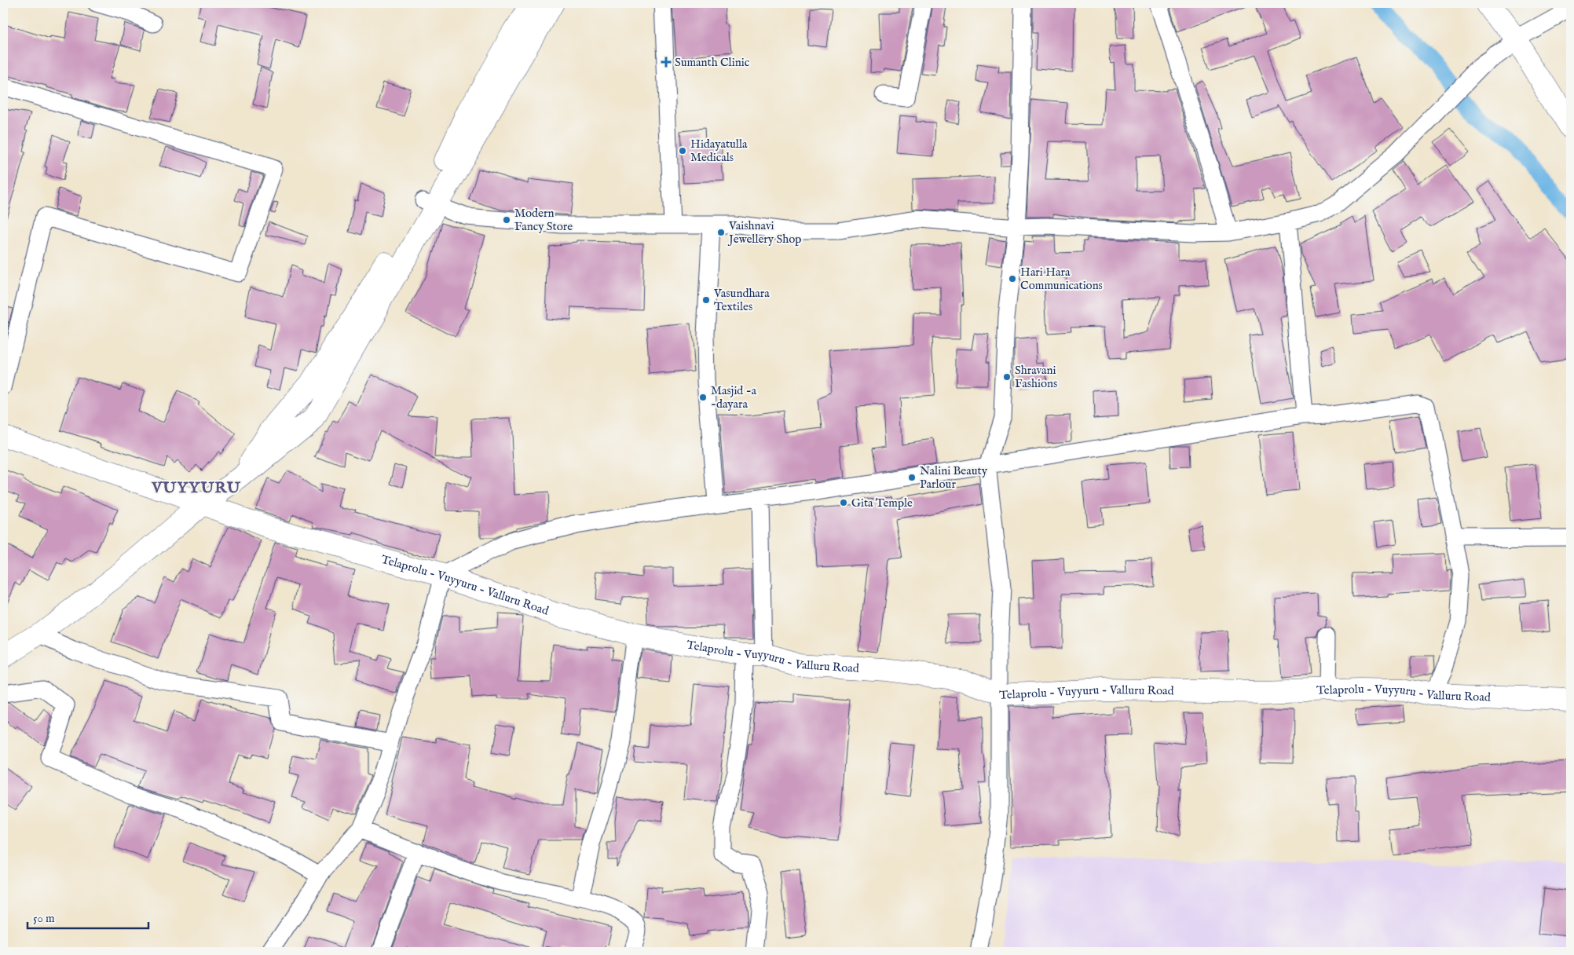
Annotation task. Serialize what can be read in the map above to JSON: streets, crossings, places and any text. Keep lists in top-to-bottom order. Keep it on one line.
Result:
{"streets":{"main road":["Telaprolu - Vuyyuru - Valluru Road"]},"districts":["VUYYURU"],"places":{"health":["Sumanth Clinic"],"other":["Hidayatulla Medicals","Modern Fancy Store","Vaishnavi Jewellery Shop","Hari Hara Communications","Vasundhara Textiles","Shravani Fashions","Masjid -a -dayara","Nalini Beauty Parlour","Gita Temple"]},"scale_bar":"50 m"}
